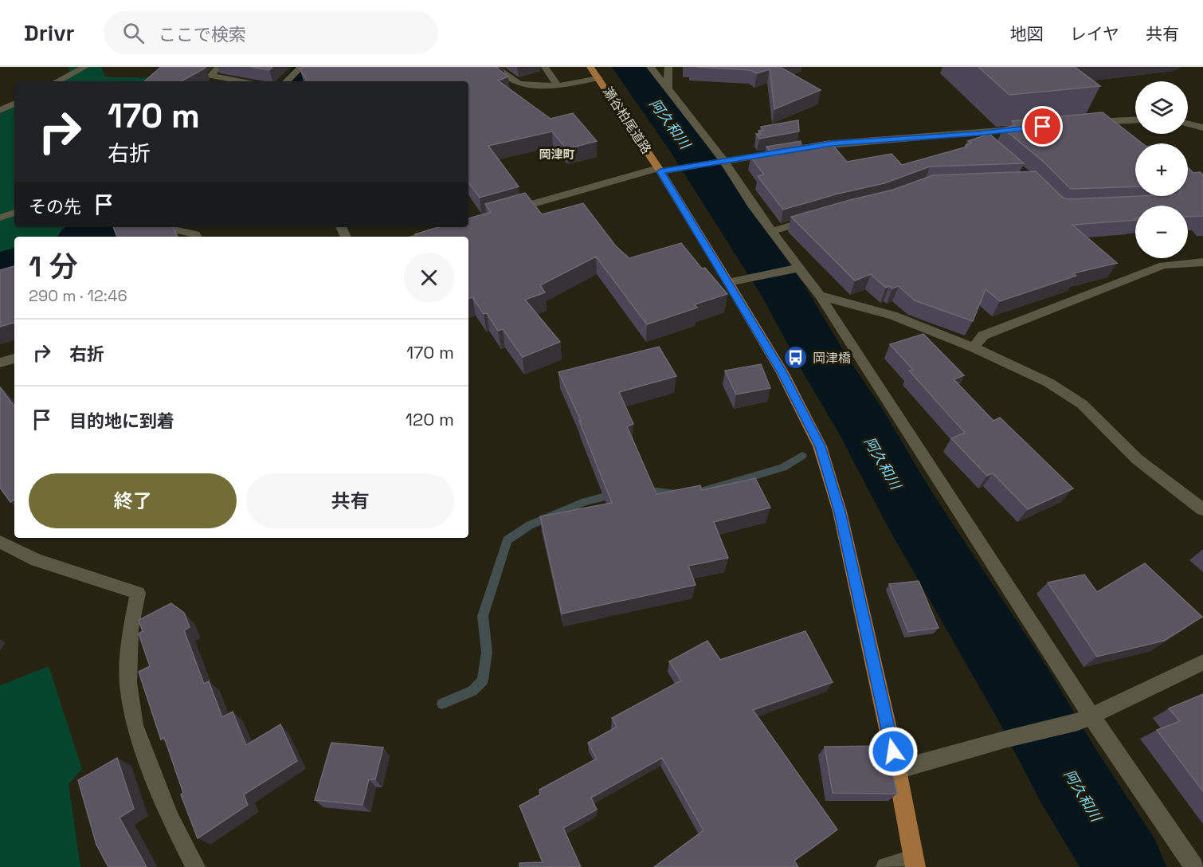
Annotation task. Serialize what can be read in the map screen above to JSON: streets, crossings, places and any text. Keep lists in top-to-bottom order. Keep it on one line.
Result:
{"streets":{"main road":["瀬谷柏尾道路"]},"districts":["岡津町"],"water":["阿久和川"],"places":{"bus stop":["岡津橋"]},"page":{"header":"Drivr","search":"ここで検索","nav":["地図","レイヤ","共有"],"map_buttons":["+","−"],"turn":["170 m","右折"],"then":"その先","heading":["1 分","290 m · 12:46"],"list":[{"name":"右折","value":"170 m"},{"name":"目的地に到着","value":"120 m"}],"buttons":["終了","共有"]}}
